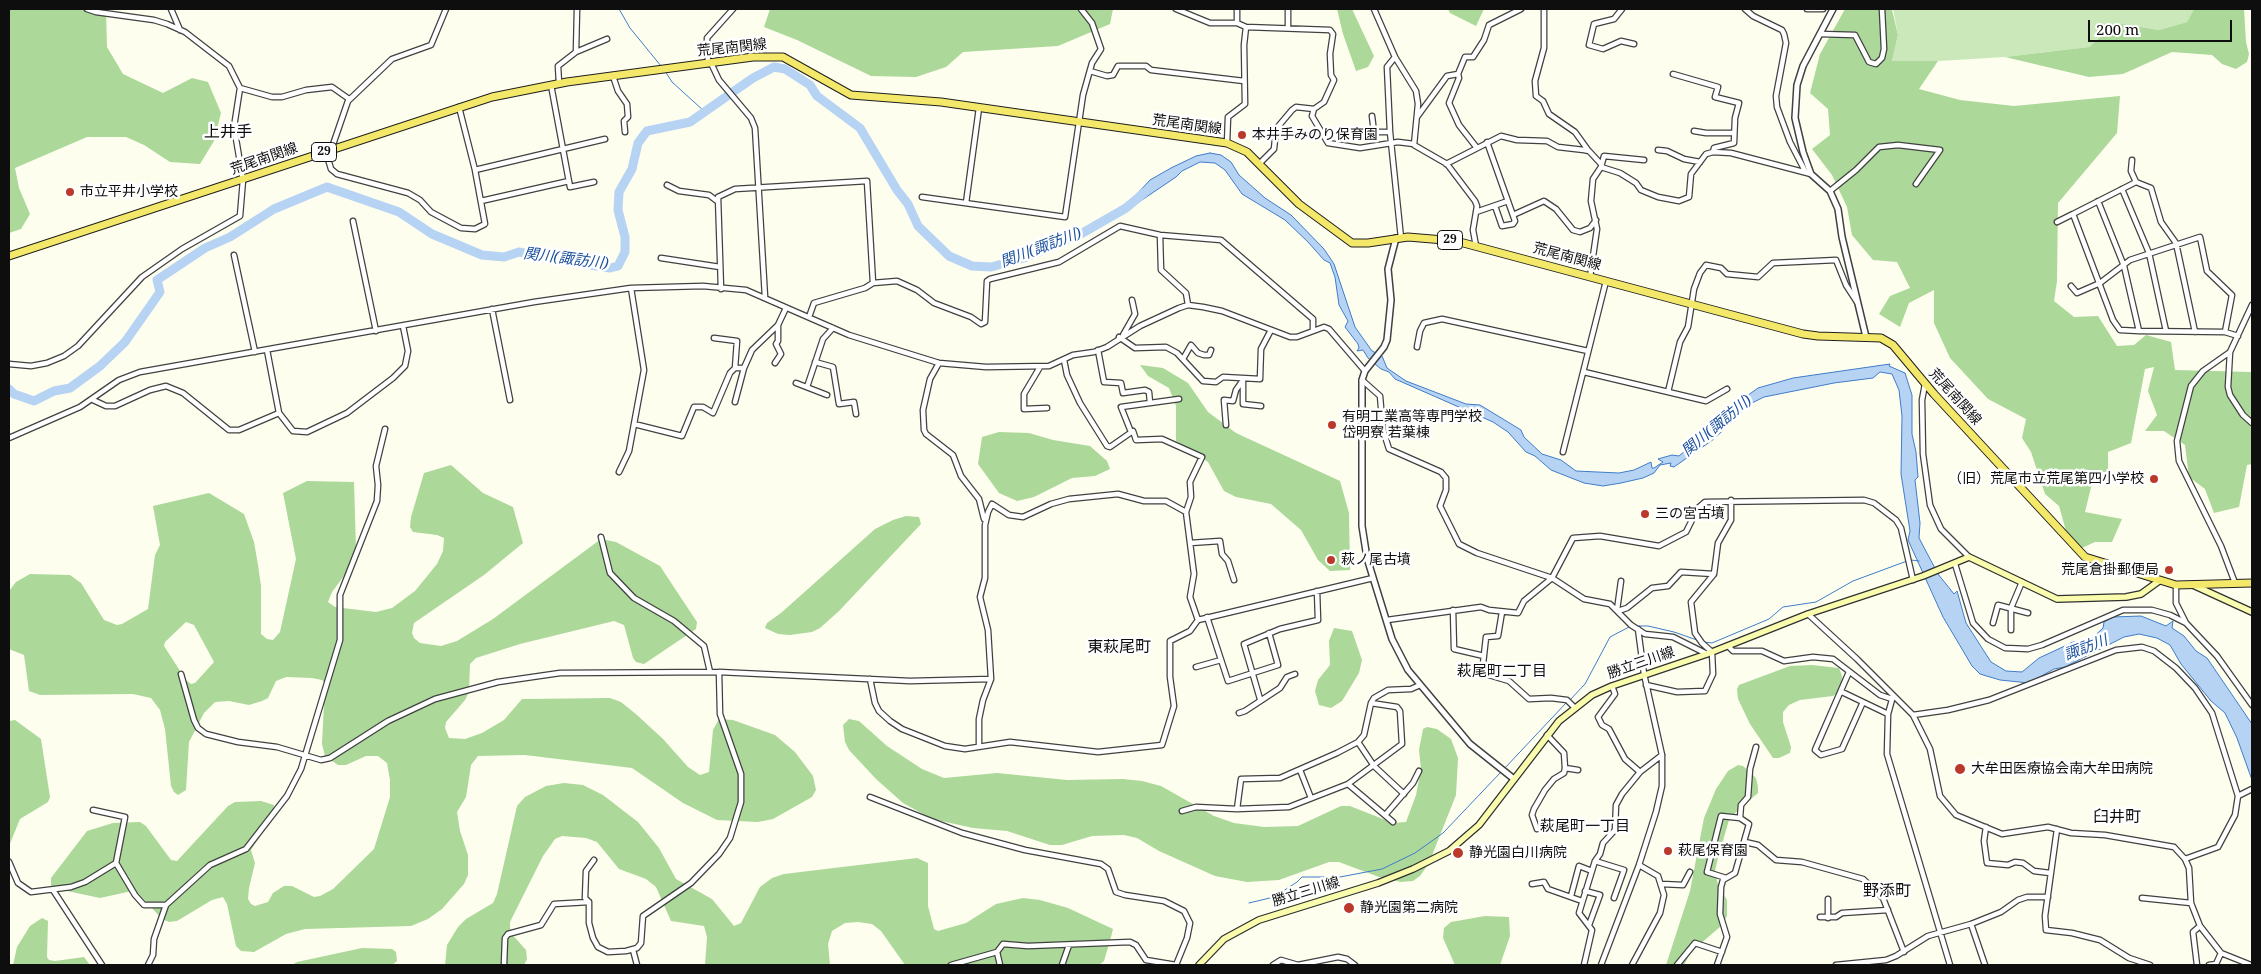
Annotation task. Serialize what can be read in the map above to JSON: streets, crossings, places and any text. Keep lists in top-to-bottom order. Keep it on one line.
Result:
{"streets":{"main road":["荒尾南関線","29","勝立三川線"]},"districts":["上井手","東萩尾町","萩尾町二丁目","臼井町","萩尾町一丁目","野添町"],"water":["関川(諏訪川)","諏訪川"],"places":["本井手みのり保育園","市立平井小学校","有明工業高等専門学校 岱明寮 若葉棟","（旧）荒尾市立荒尾第四小学校","三の宮古墳","萩ノ尾古墳","荒尾倉掛郵便局","大牟田医療協会南大牟田病院","萩尾保育園","静光園白川病院","静光園第二病院"],"scale_bar":"200 m"}
